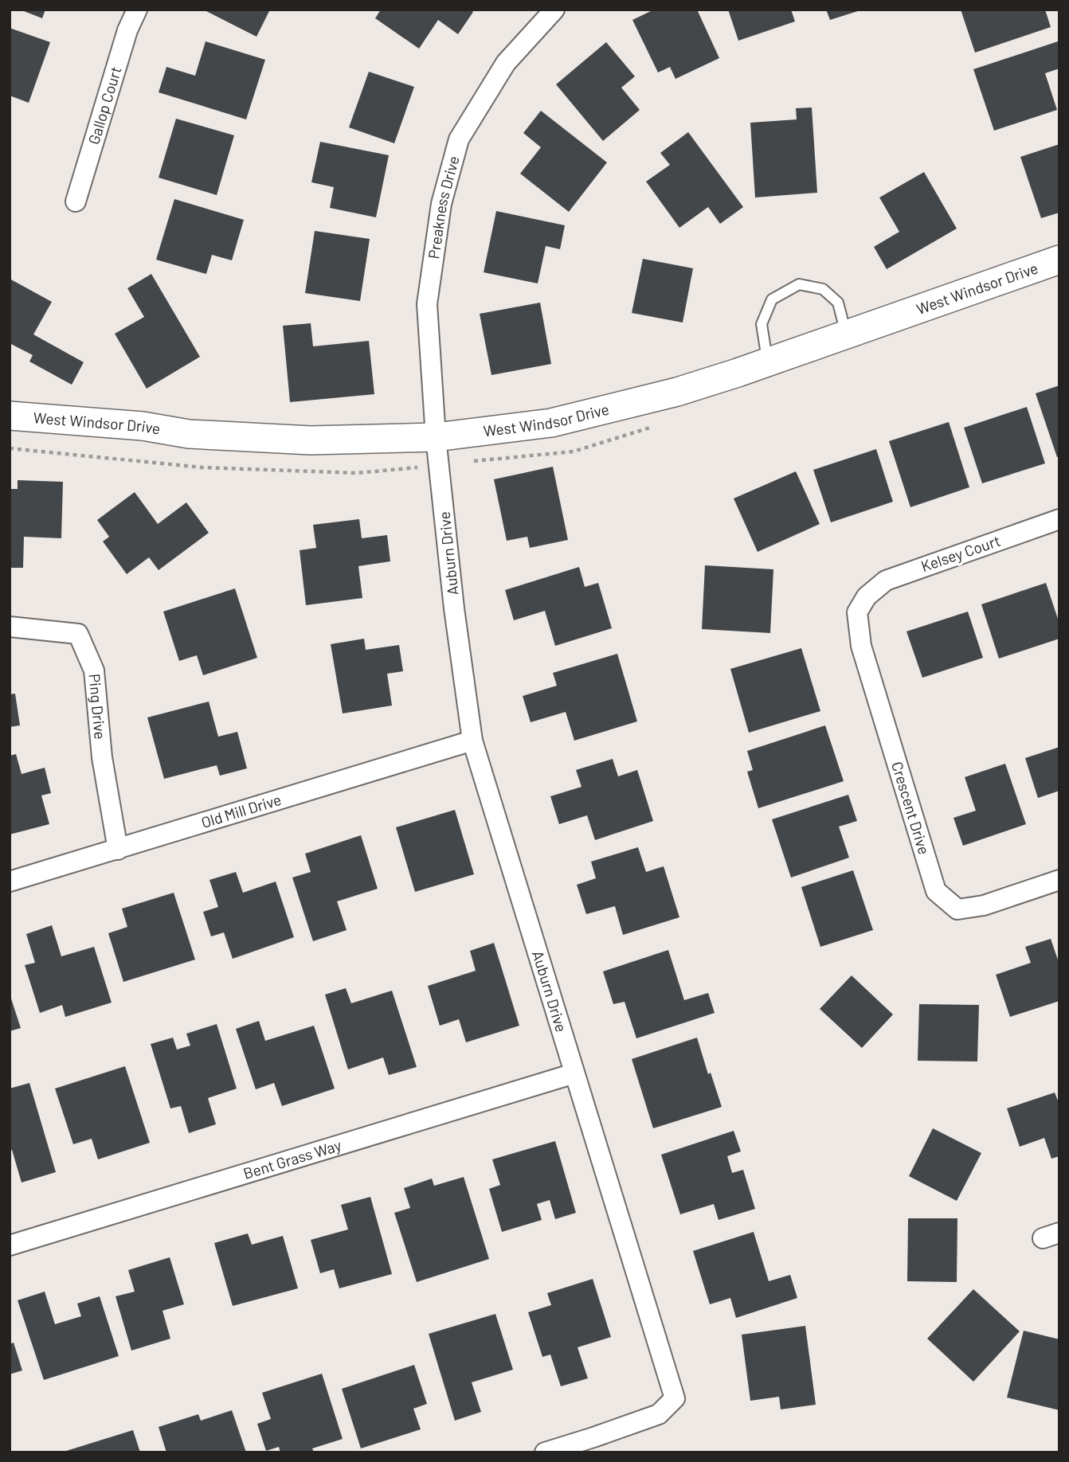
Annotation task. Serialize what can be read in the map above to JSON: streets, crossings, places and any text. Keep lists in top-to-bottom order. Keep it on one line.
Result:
{"streets":{"street":["Gallop Court","Preakness Drive","West Windsor Drive","Auburn Drive","Kelsey Court","Ping Drive","Crescent Drive","Old Mill Drive","Bent Grass Way"]},"crossings":[["Preakness Drive","West Windsor Drive"],["Preakness Drive","Auburn Drive"],["West Windsor Drive","Auburn Drive"],["Auburn Drive","Old Mill Drive"],["Auburn Drive","Bent Grass Way"],["Kelsey Court","Crescent Drive"],["Ping Drive","Old Mill Drive"]]}
